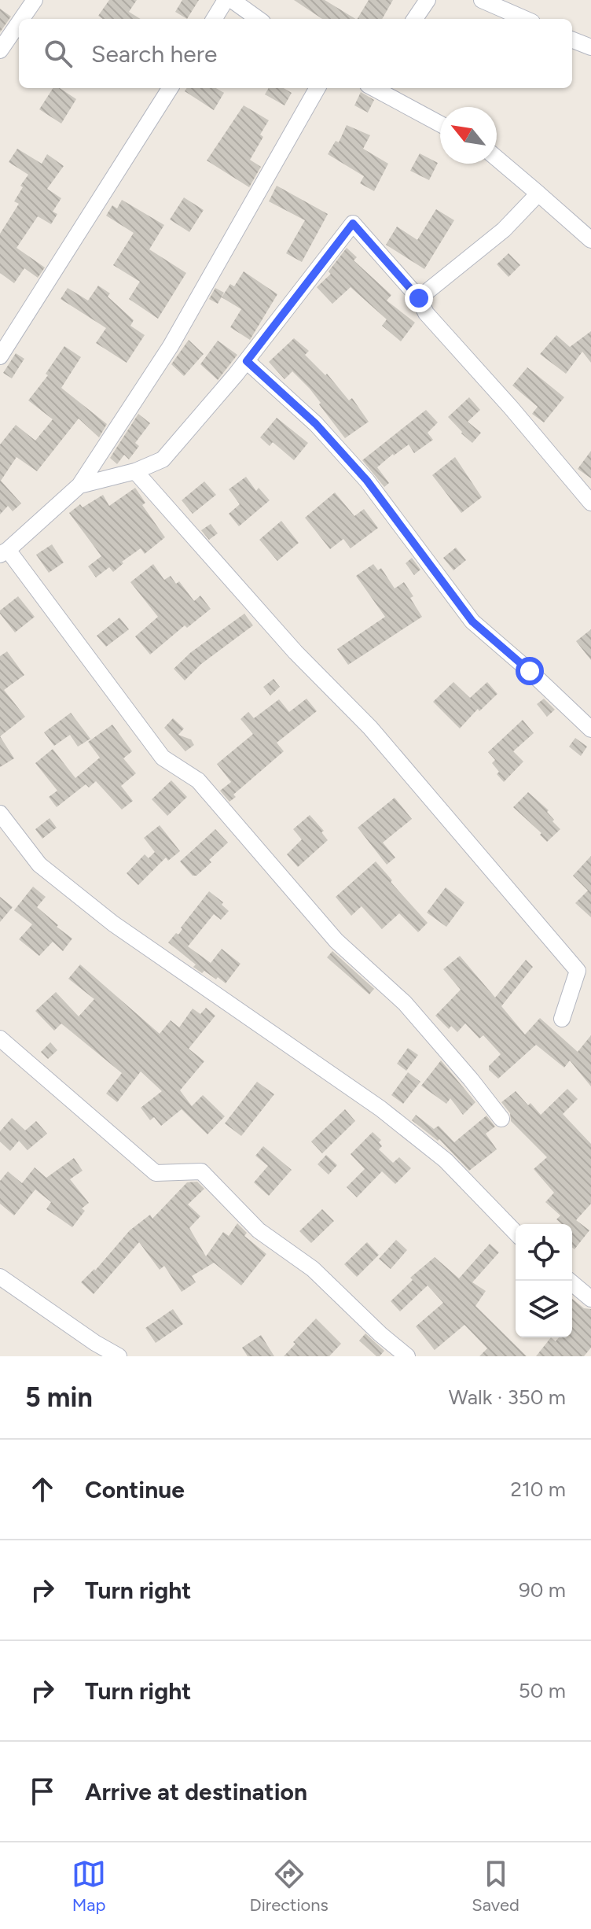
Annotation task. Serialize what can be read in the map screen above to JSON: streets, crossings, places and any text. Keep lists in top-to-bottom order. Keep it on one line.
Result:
{"north":"top left","page":{"search":"Search here","heading":["5 min","Walk · 350 m"],"list":[["Continue","210 m"],["Turn right","90 m"],["Turn right","50 m"],"Arrive at destination"],"nav":["Map","Directions","Saved"]}}
